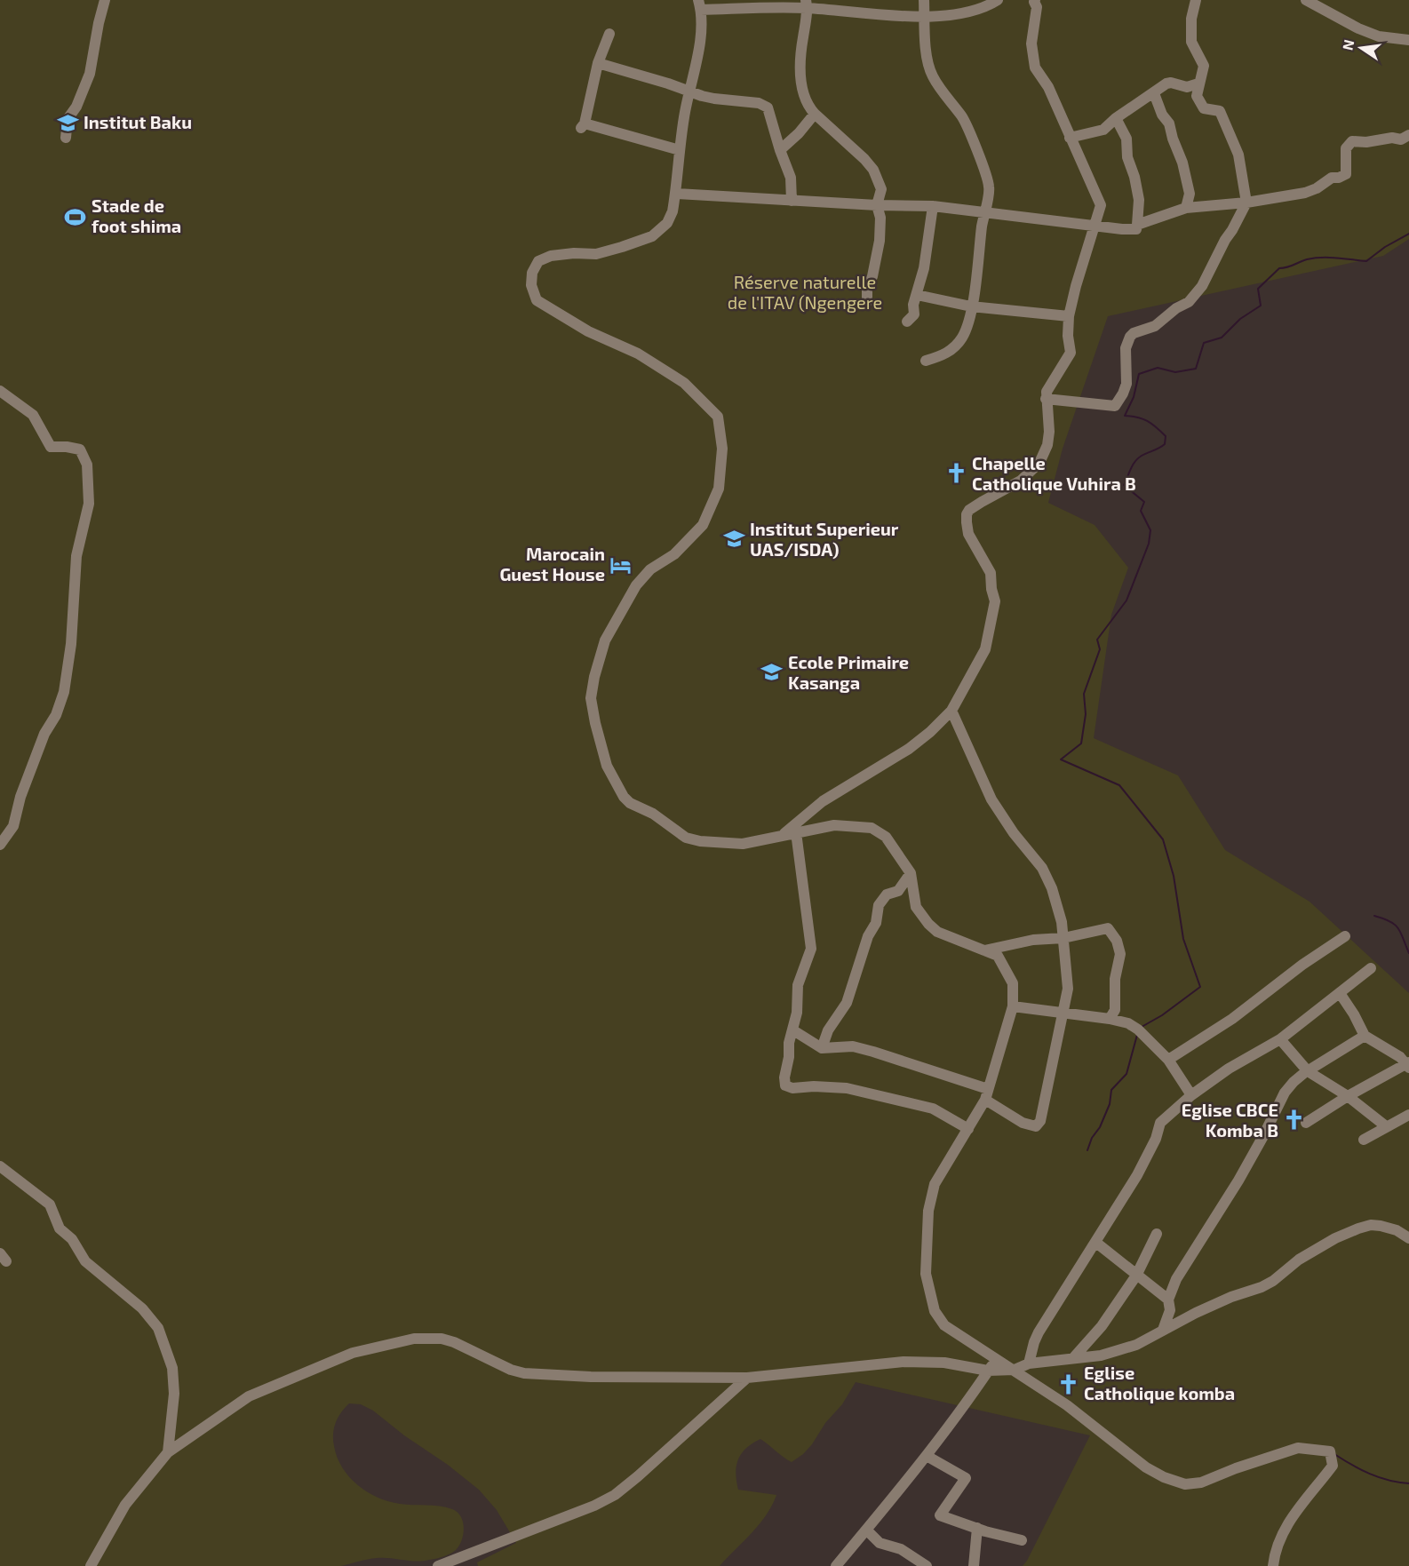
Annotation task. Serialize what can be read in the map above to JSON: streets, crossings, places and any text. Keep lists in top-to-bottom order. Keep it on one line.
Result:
{"parks":["Réserve naturelle de l'ITAV (Ngengere"],"places":{"school or university":["Institut Baku","Institut Superieur UAS/ISDA)","Ecole Primaire Kasanga"],"sports":["Stade de foot shima"],"church":["Chapelle Catholique Vuhira B","Eglise CBCE Komba B","Eglise Catholique komba"],"hotel":["Marocain Guest House"]},"north":"left"}
